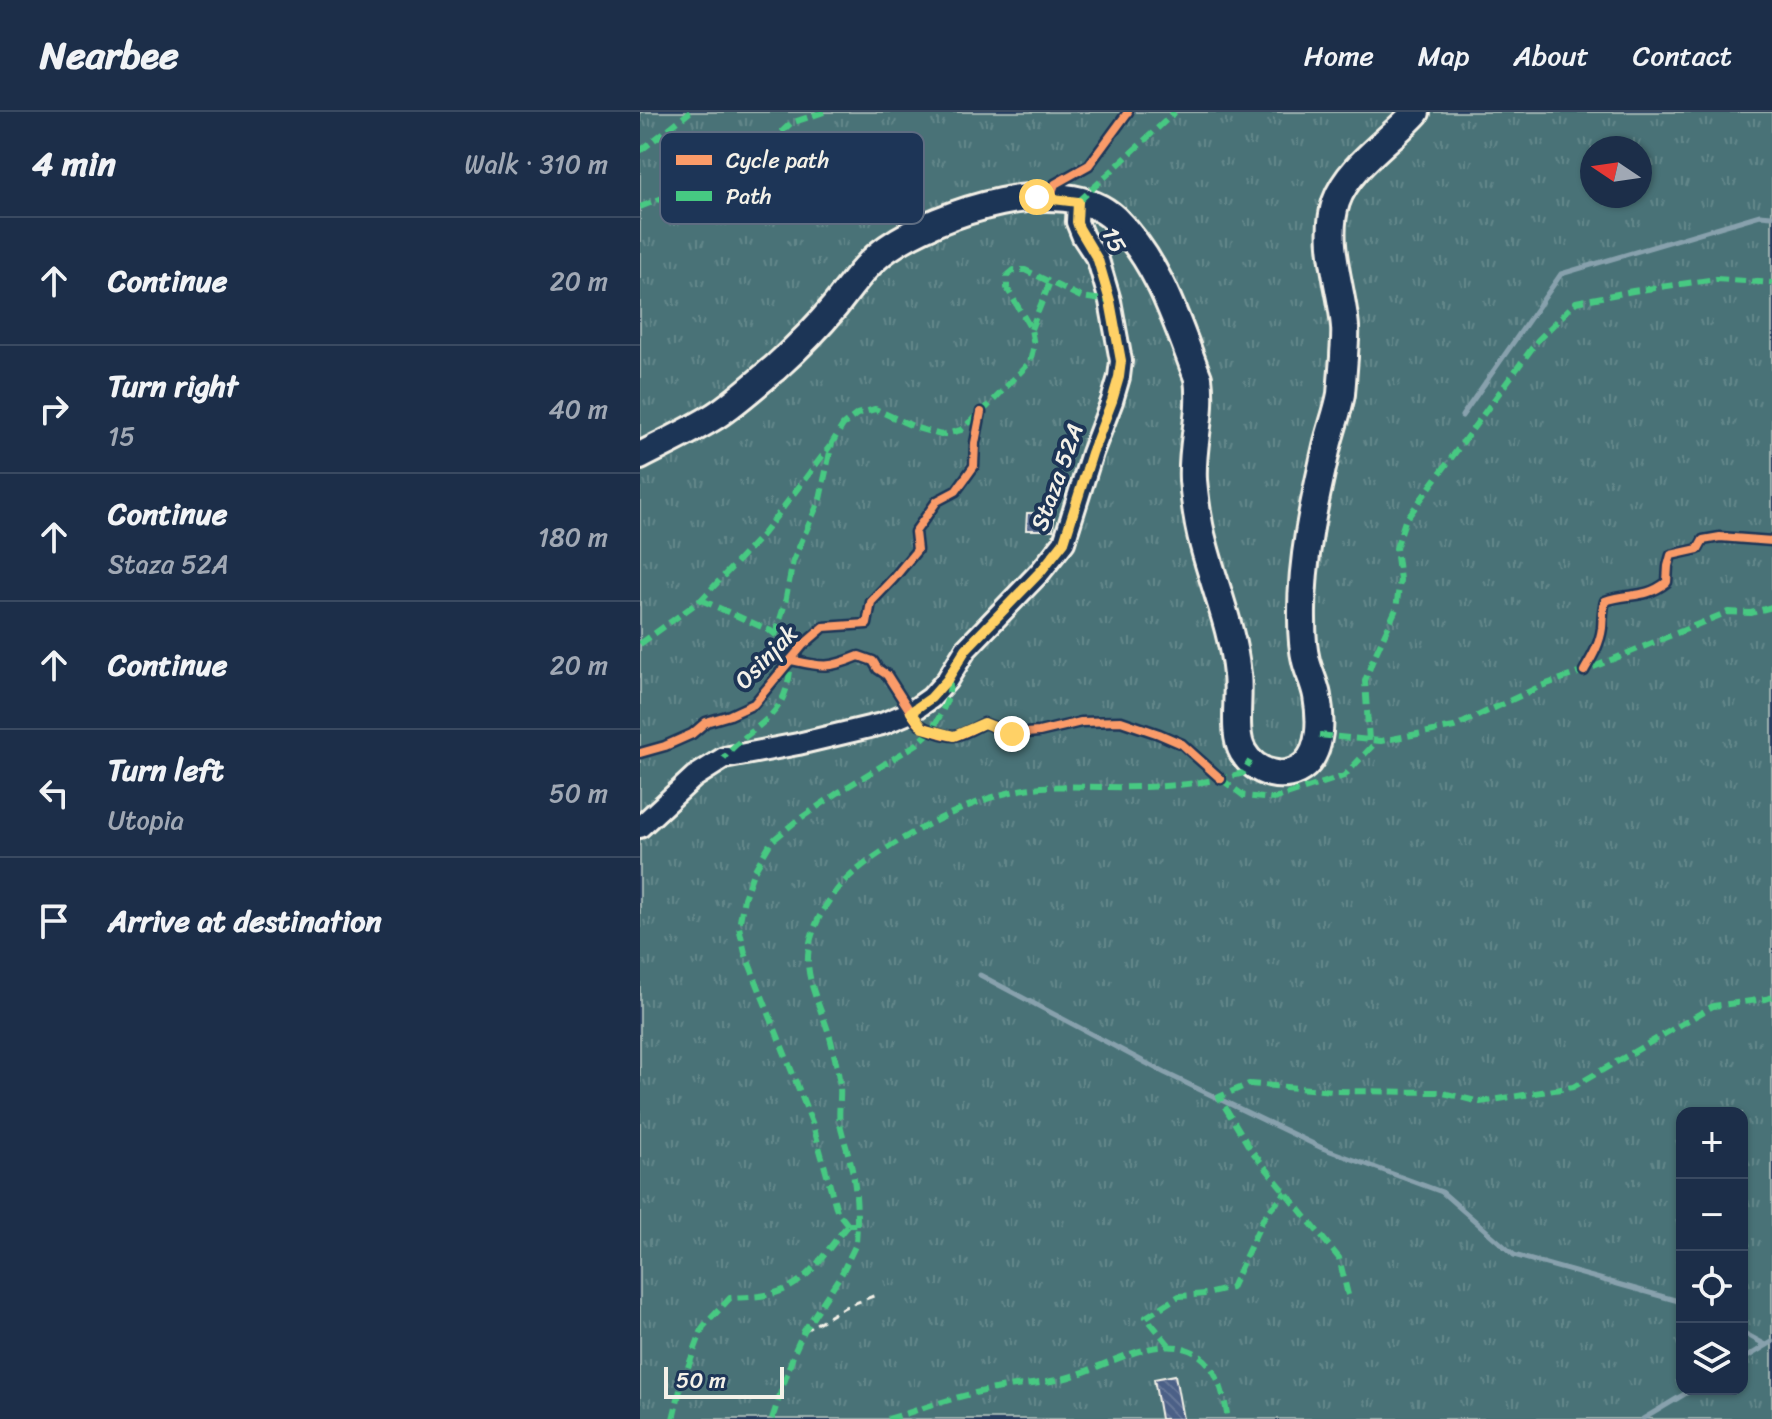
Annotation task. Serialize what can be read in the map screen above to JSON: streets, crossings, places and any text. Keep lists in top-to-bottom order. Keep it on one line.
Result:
{"streets":{"lane":["15","Staza 52A"],"cycle path":["Osinjak"]},"crossings":[["15","Staza 52A"]],"legend":["Cycle path","Path"],"scale_bar":"50 m","north":"left","page":{"header":"Nearbee","nav":["Home","Map","About","Contact"],"heading":["4 min","Walk · 310 m"],"list":[["Continue","20 m"],["Turn right","15","40 m"],["Continue","Staza 52A","180 m"],["Continue","20 m"],["Turn left","Utopia","50 m"],"Arrive at destination"],"map_buttons":["+","−"],"scale":"50 m"}}
